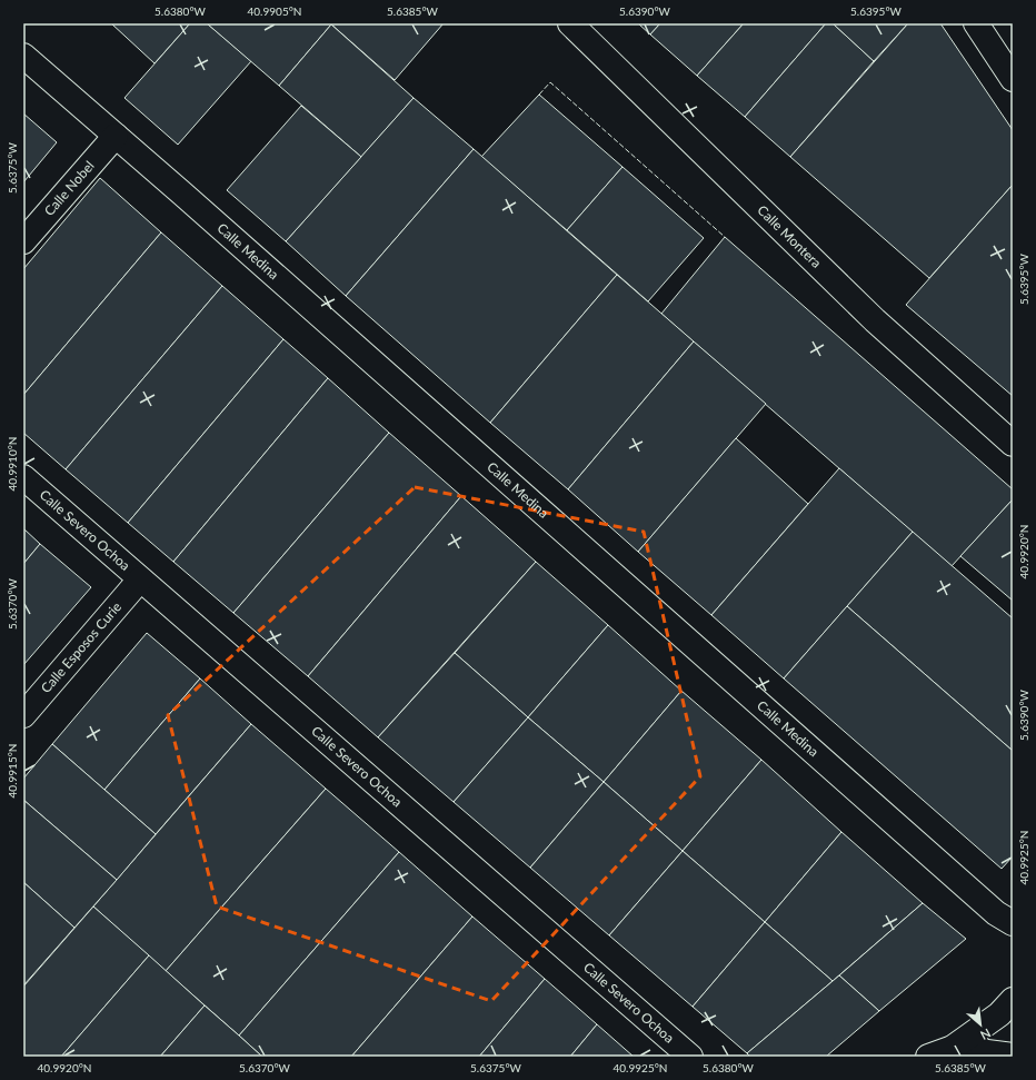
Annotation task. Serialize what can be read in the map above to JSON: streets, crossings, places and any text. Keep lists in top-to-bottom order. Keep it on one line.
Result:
{"streets":{"street":["Calle Nobel","Calle Montera","Calle Medina","Calle Severo Ochoa","Calle Esposos Curie"]},"crossings":[["Calle Nobel","Calle Medina"],["Calle Severo Ochoa","Calle Esposos Curie"]],"north":"bottom right","coordinates":["5.6380°W","40.9905°N","5.6385°W","5.6390°W","5.6395°W","5.6375°W","40.9910°N","40.9920°N","5.6370°W","40.9915°N","40.9925°N"]}
